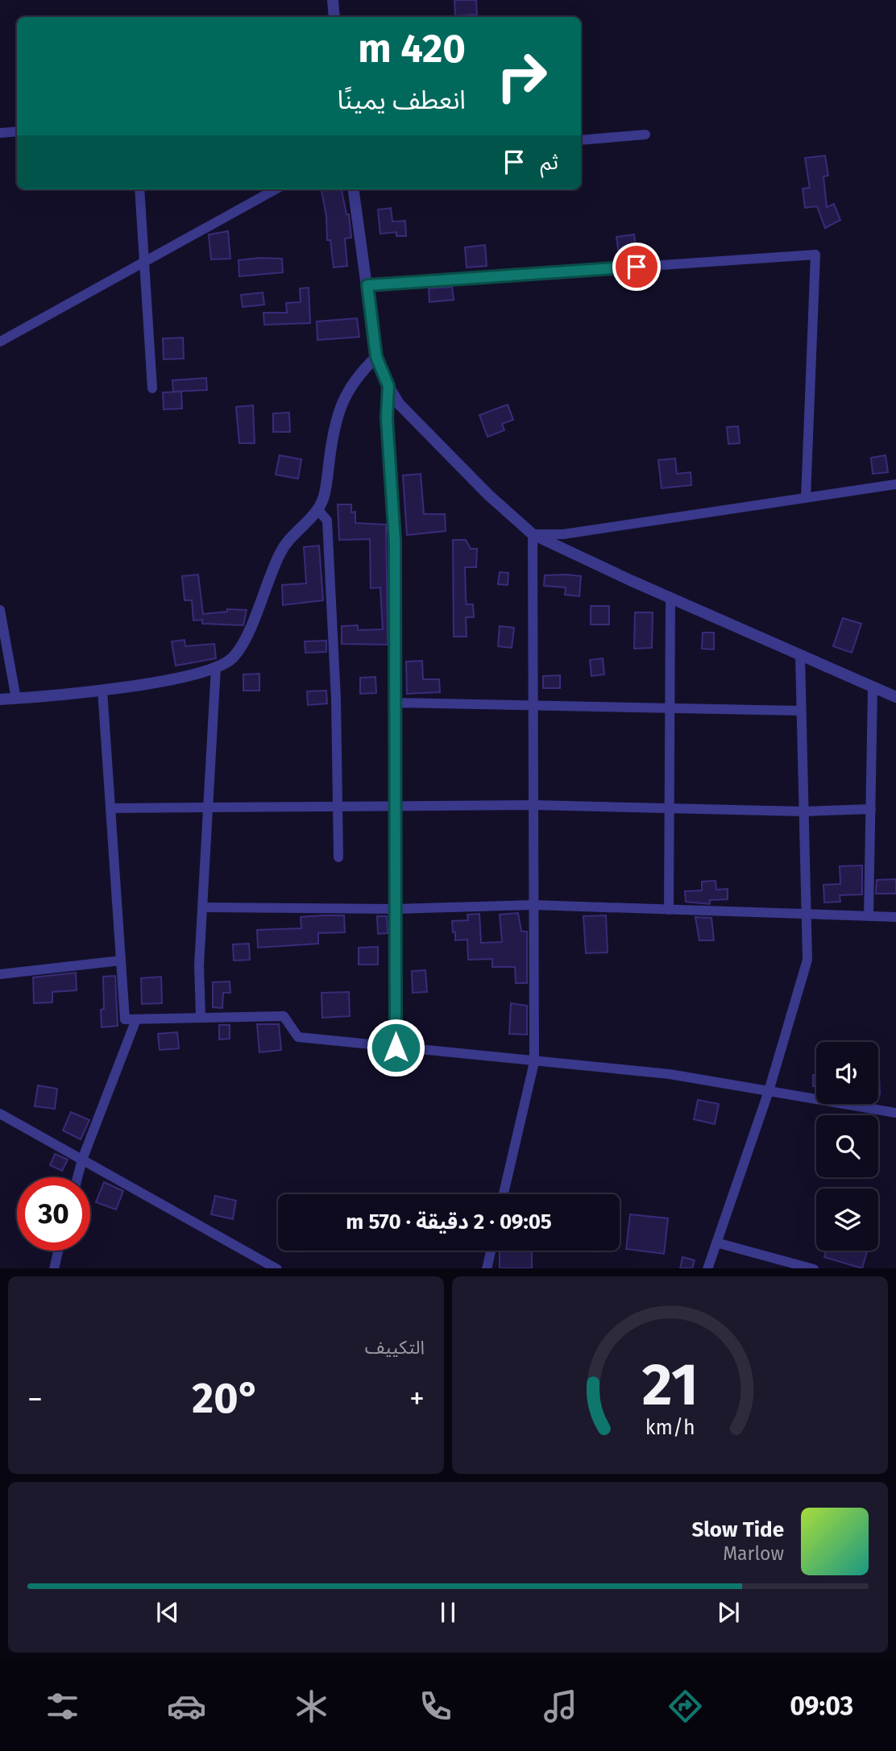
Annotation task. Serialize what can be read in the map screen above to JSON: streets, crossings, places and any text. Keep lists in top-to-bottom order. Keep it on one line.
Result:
{"page":{"turn":["420 m","انعطف يمينًا"],"then":"ثم","limit":"30","trip":"09:05 · 2 دقيقة · 570 m","tile":"التكييف","heat":["−","20°","+"],"song":["Slow Tide","Marlow"],"tabs":"09:03","gauge":["21","km/h"]}}
